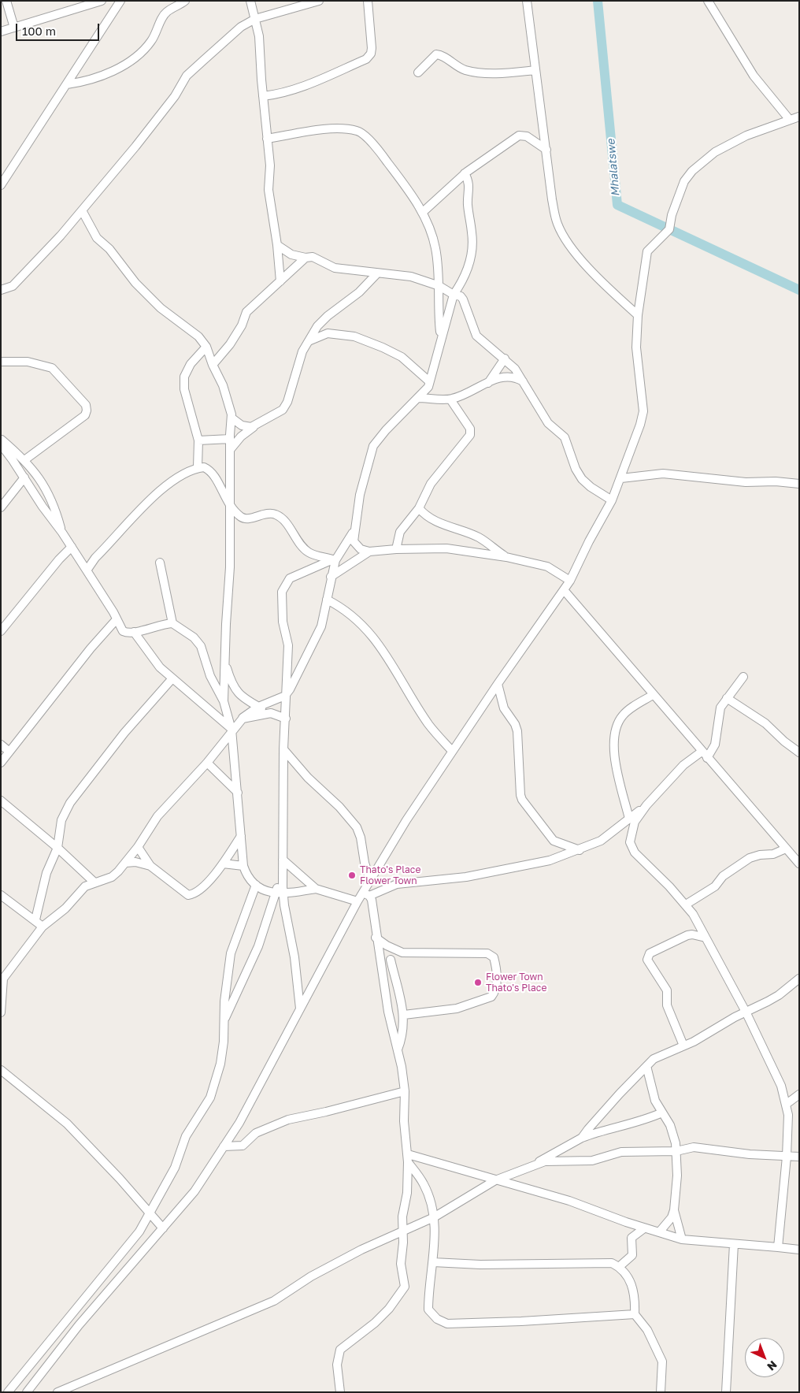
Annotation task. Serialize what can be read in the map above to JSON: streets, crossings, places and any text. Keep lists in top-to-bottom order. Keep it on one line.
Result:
{"water":["Mhalatswe"],"places":["Thato's Place Flower Town","Flower Town Thato's Place"],"scale_bar":"100 m","north":"bottom right"}
